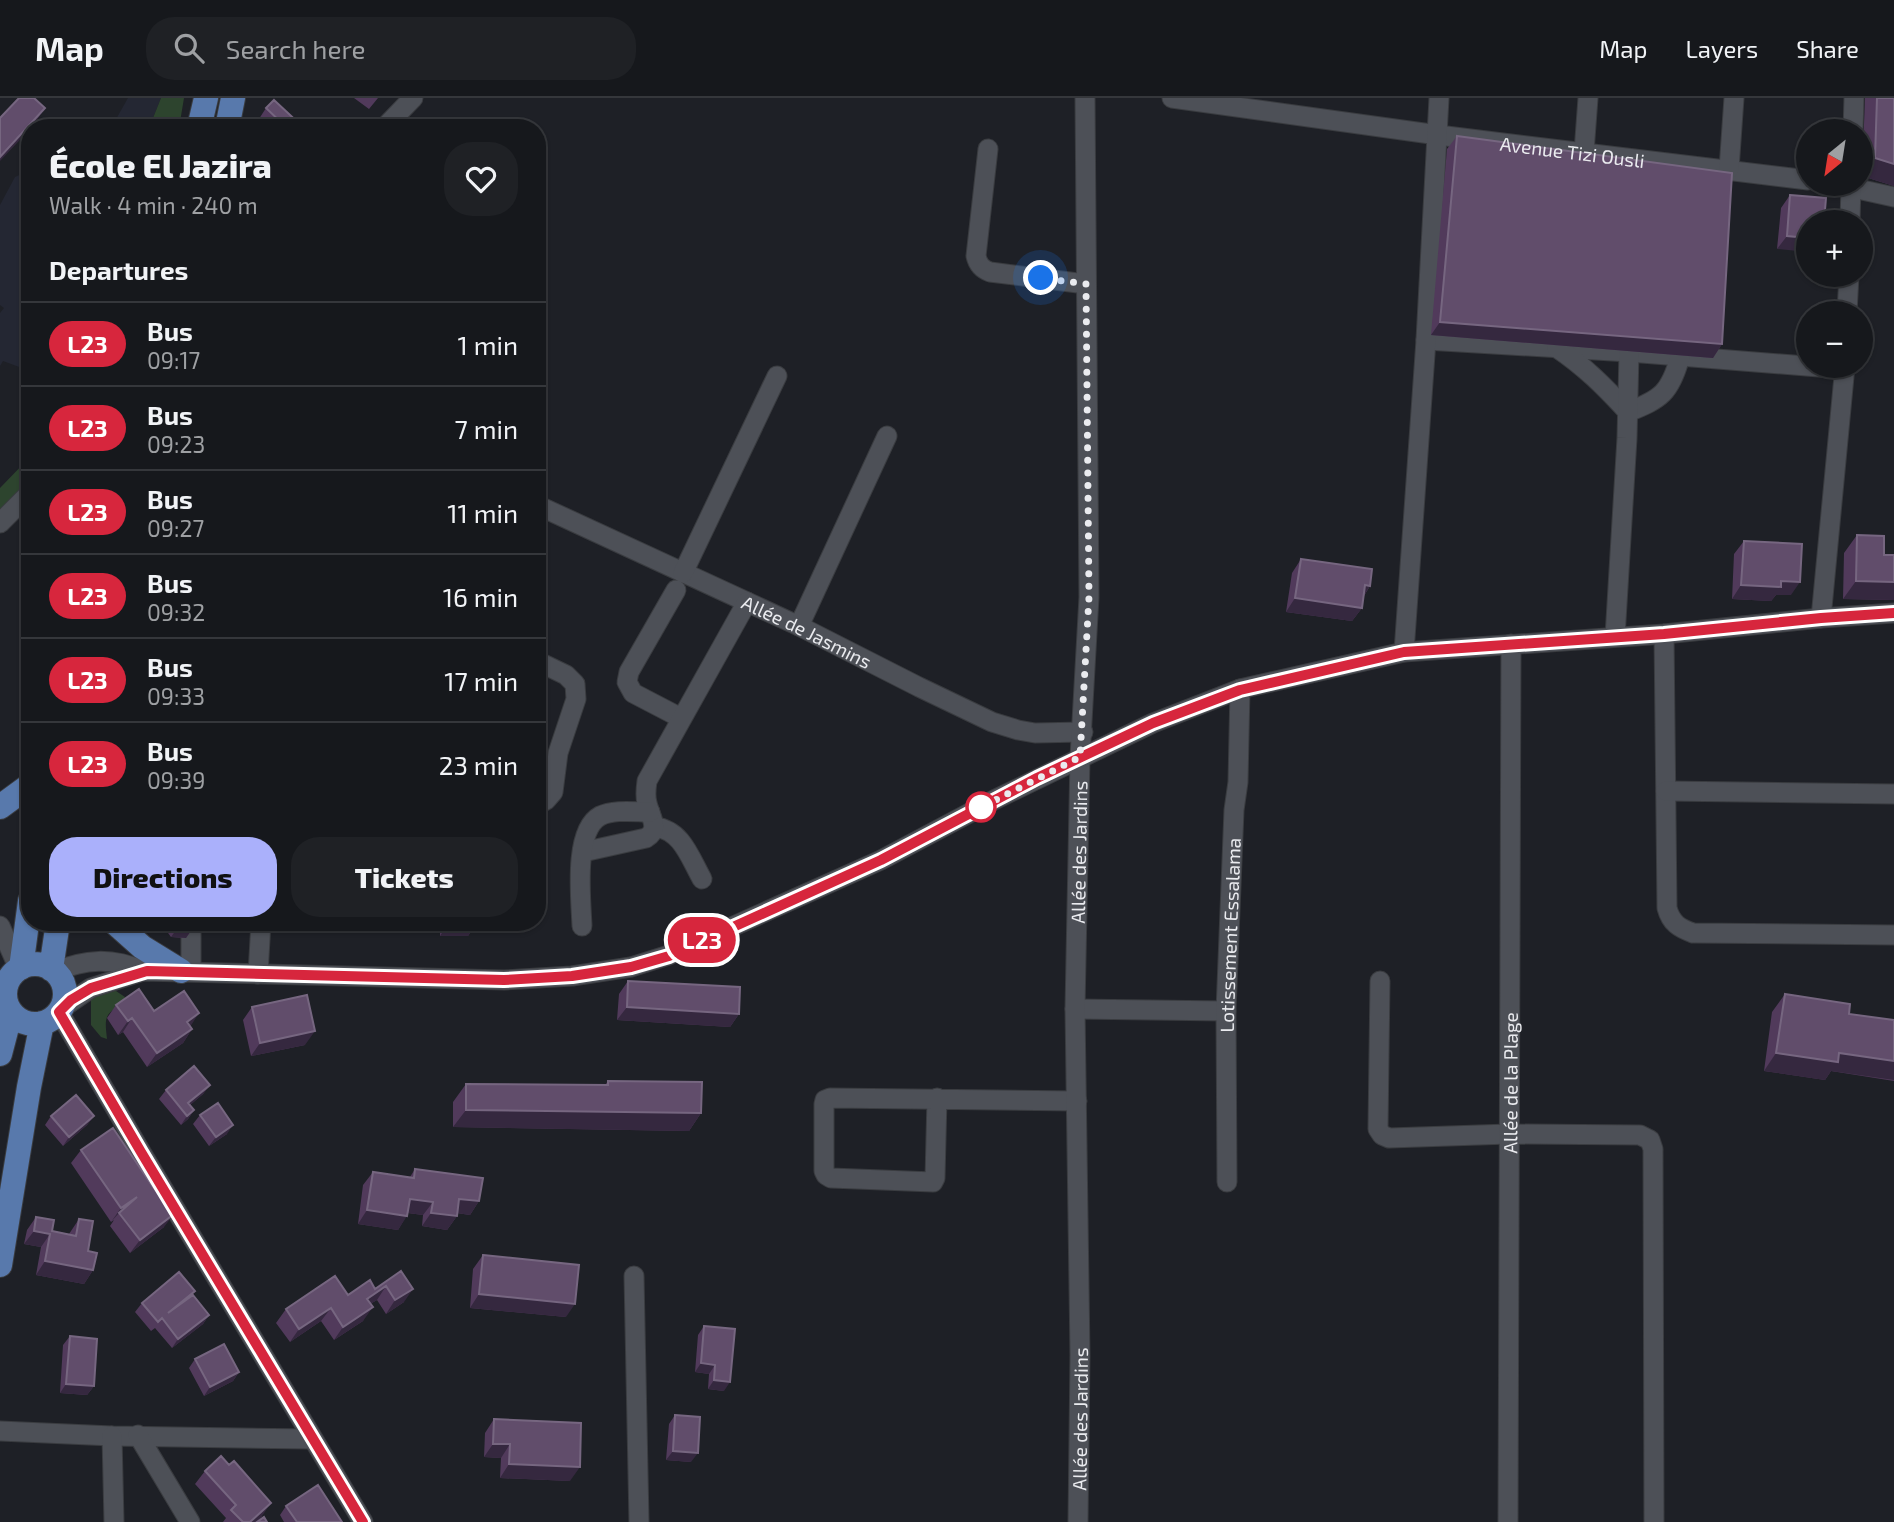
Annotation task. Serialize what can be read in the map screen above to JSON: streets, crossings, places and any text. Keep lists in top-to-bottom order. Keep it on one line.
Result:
{"streets":{"street":["Avenue Tizi Ousli","Allée de Jasmins","Allée des Jardins","Lotissement Essalama","Allée de la Plage"]},"crossings":[["Allée de Jasmins","Allée des Jardins"]],"lines":["bus line L23"],"north":"bottom left","page":{"header":"Map","search":"Search here","nav":["Map","Layers","Share"],"on_map":"L23","map_buttons":["+","−"],"heading":[["École El Jazira","Walk · 4 min · 240 m"],"Departures"],"list":[{"mark":"L23","name":"Bus","note":"09:17","value":"1 min"},{"mark":"L23","name":"Bus","note":"09:23","value":"7 min"},{"mark":"L23","name":"Bus","note":"09:27","value":"11 min"},{"mark":"L23","name":"Bus","note":"09:32","value":"16 min"},{"mark":"L23","name":"Bus","note":"09:33","value":"17 min"},{"mark":"L23","name":"Bus","note":"09:39","value":"23 min"}],"buttons":["Directions","Tickets"]}}
